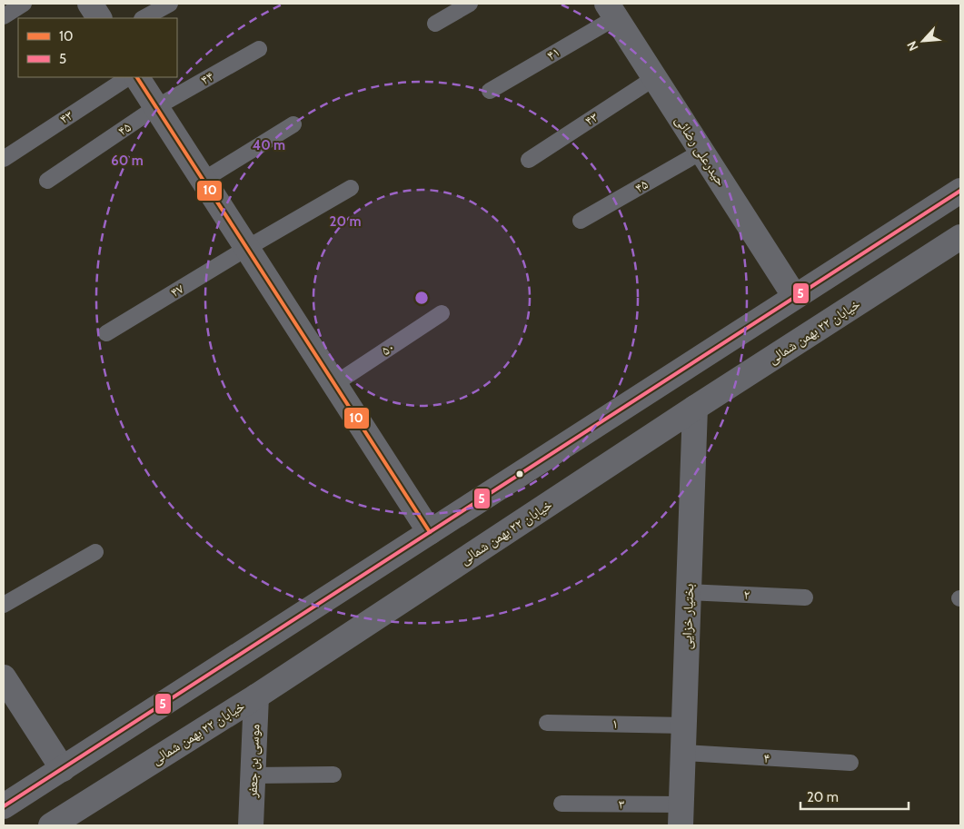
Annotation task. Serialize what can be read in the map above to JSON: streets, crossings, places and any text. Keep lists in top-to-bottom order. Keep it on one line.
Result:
{"streets":{"street":["حیدرعلی رضائی","خیابان ۲۲ بهمن شمالی","بختیار خزایی","موسی بن جعفر"],"lane":["۴۱","۴۴","۴۳","۴۵","۴۷","۵۰","۲","۱","۴","۳"]},"crossings":[["۴۱","حیدرعلی رضائی"],["۴۴","۴۵"],["۴۳","حیدرعلی رضائی"],["۴۵","حیدرعلی رضائی"],["خیابان ۲۲ بهمن شمالی","بختیار خزایی"],["خیابان ۲۲ بهمن شمالی","موسی بن جعفر"],["۲","بختیار خزایی"],["بختیار خزایی","۱"],["بختیار خزایی","۴"],["بختیار خزایی","۳"]],"lines":["transit line 10","transit line 5"],"legend":["10","5"],"scale_bar":"20 m","north":"bottom left","rings":["40 m","60 m","20 m"]}
